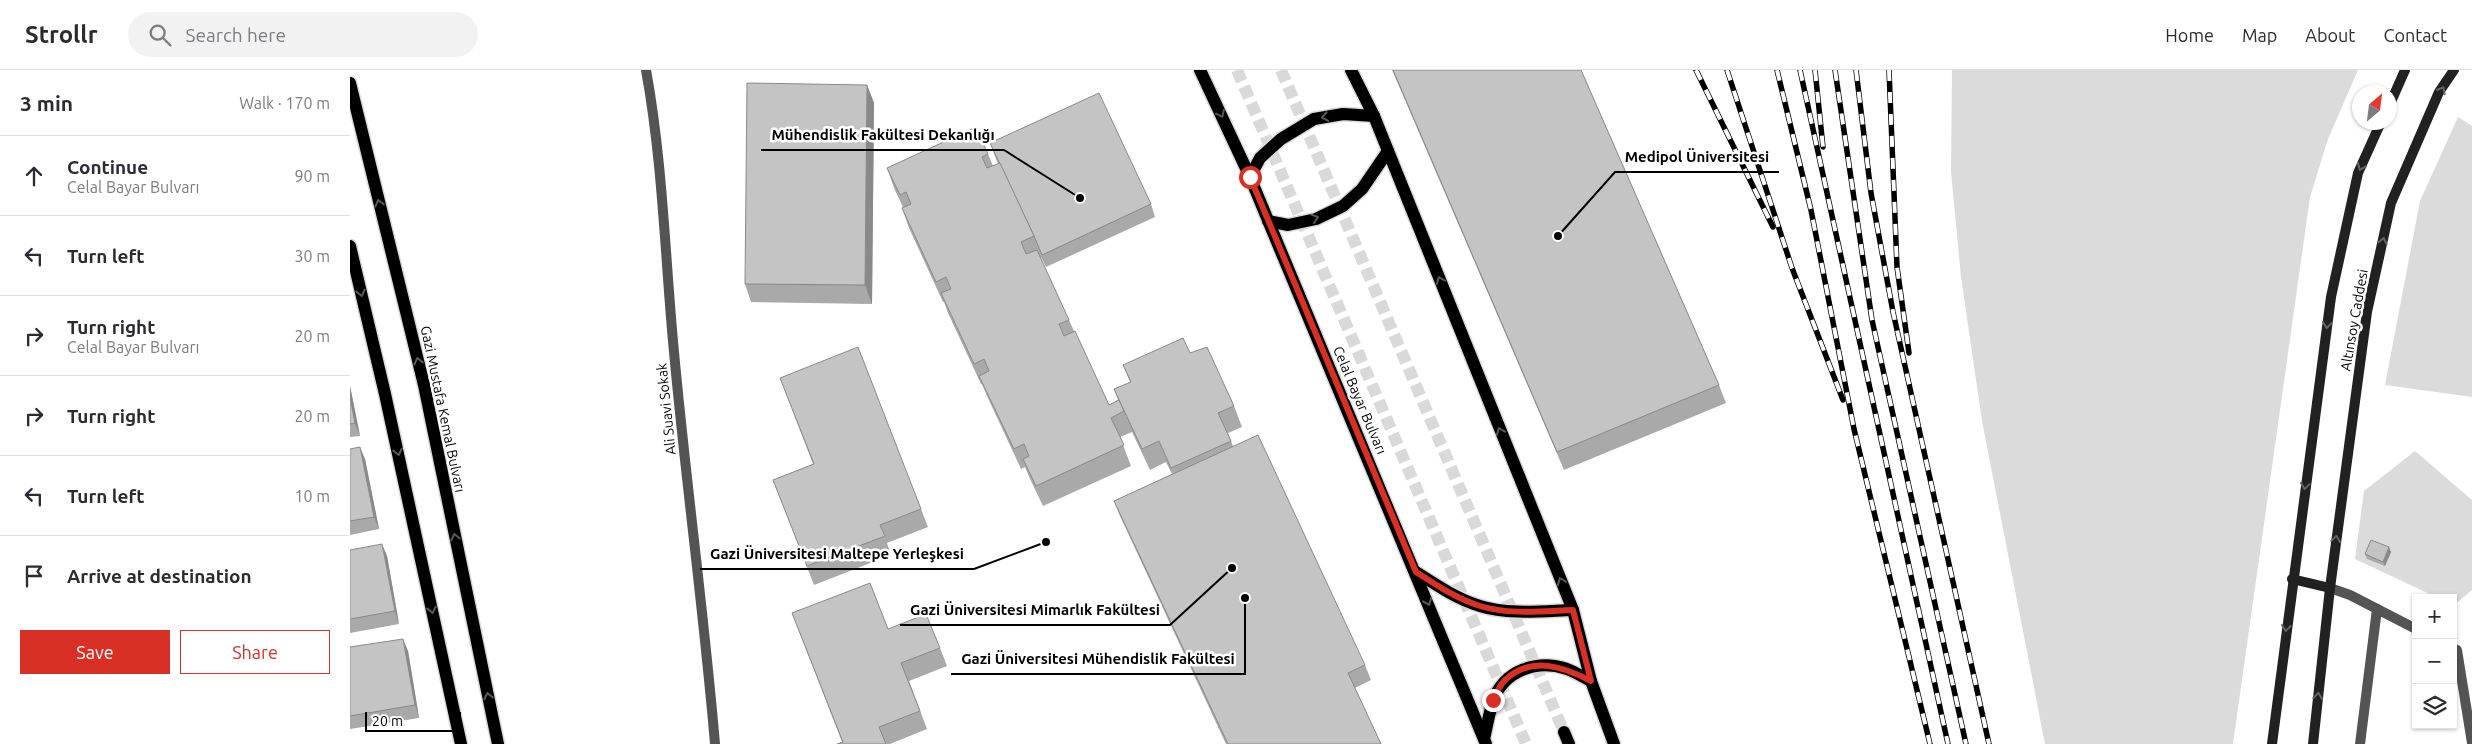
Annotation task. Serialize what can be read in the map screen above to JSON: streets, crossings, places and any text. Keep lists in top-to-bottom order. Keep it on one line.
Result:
{"streets":{"main road":["Celal Bayar Bulvarı","Gazi Mustafa Kemal Bulvarı"],"street":["Altınsoy Caddesi","Ali Suavi Sokak"]},"one_way":["Celal Bayar Bulvarı"],"places":["Mühendislik Fakültesi Dekanlığı","Medipol Üniversitesi","Gazi Üniversitesi Maltepe Yerleşkesi","Gazi Üniversitesi Mimarlık Fakültesi","Gazi Üniversitesi Mühendislik Fakültesi"],"scale_bar":"20 m","north":"top right","page":{"header":"Strollr","search":"Search here","nav":["Home","Map","About","Contact"],"heading":["3 min","Walk · 170 m"],"list":[["Continue","Celal Bayar Bulvarı","90 m"],["Turn left","30 m"],["Turn right","Celal Bayar Bulvarı","20 m"],["Turn right","20 m"],["Turn left","10 m"],"Arrive at destination"],"map_buttons":["+","−"],"buttons":["Save","Share"],"scale":"20 m"}}
